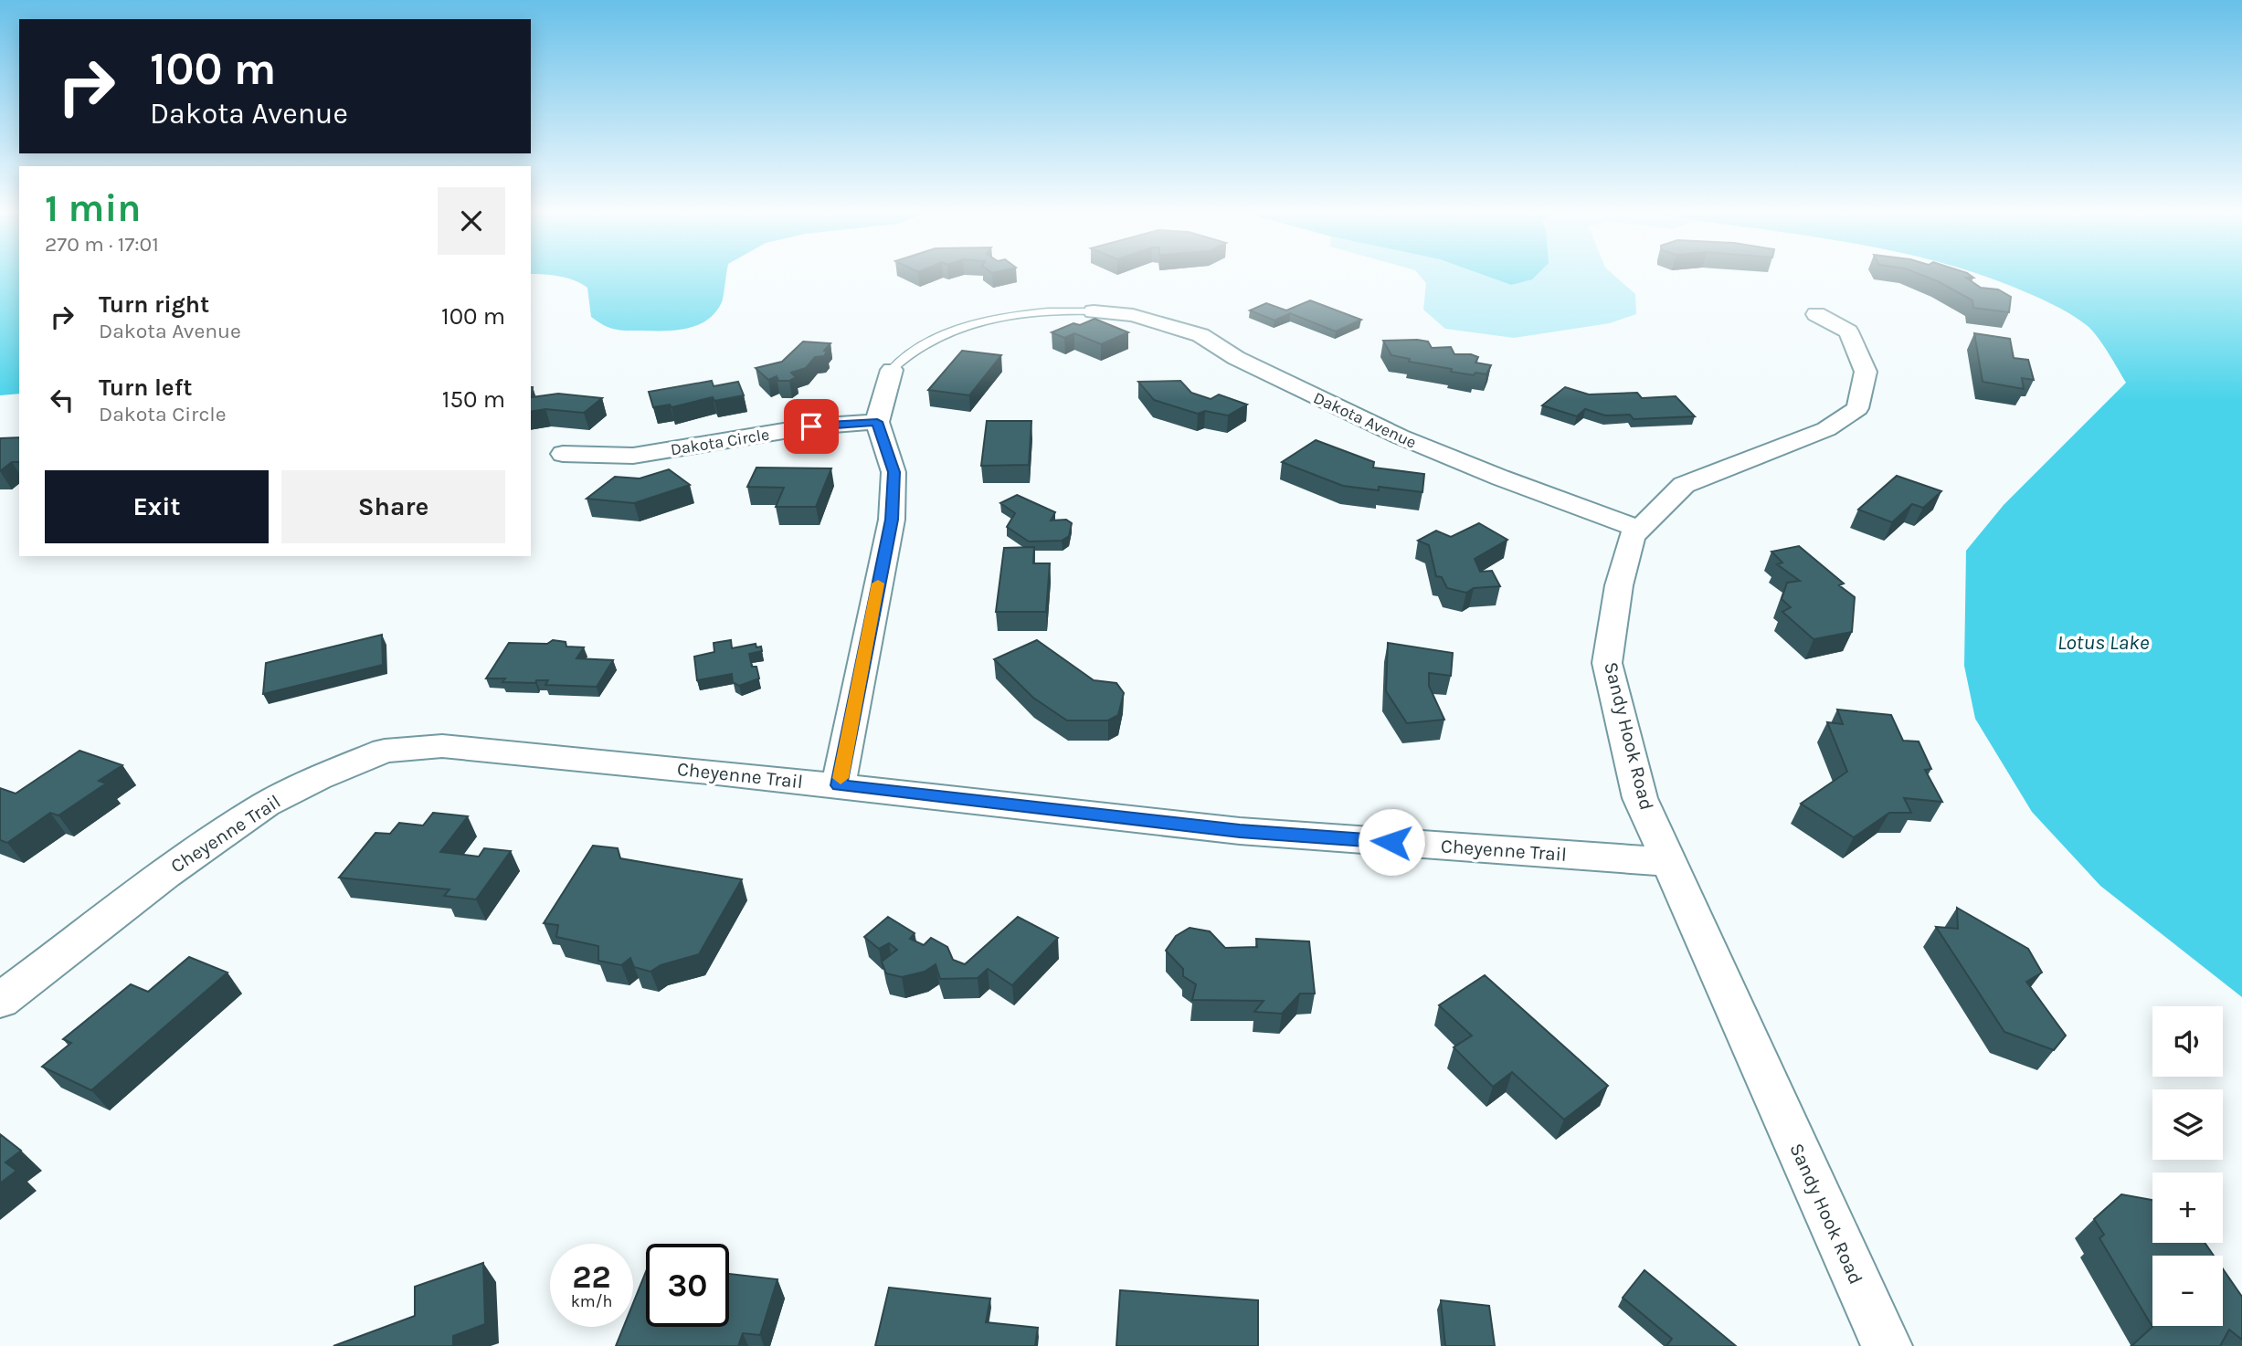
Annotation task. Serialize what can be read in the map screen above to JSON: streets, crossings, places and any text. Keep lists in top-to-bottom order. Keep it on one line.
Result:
{"streets":{"street":["Dakota Avenue","Dakota Circle","Sandy Hook Road","Cheyenne Trail"]},"crossings":[["Dakota Avenue","Sandy Hook Road"],["Sandy Hook Road","Cheyenne Trail"]],"water":["Lotus Lake"],"page":{"turn":["100 m","Dakota Avenue"],"heading":["1 min","270 m · 17:01"],"list":[{"name":"Turn right","note":"Dakota Avenue","value":"100 m"},{"name":"Turn left","note":"Dakota Circle","value":"150 m"}],"buttons":["Exit","Share"],"map_buttons":["+","−"],"speed":"22 km/h","limit":"30"}}
